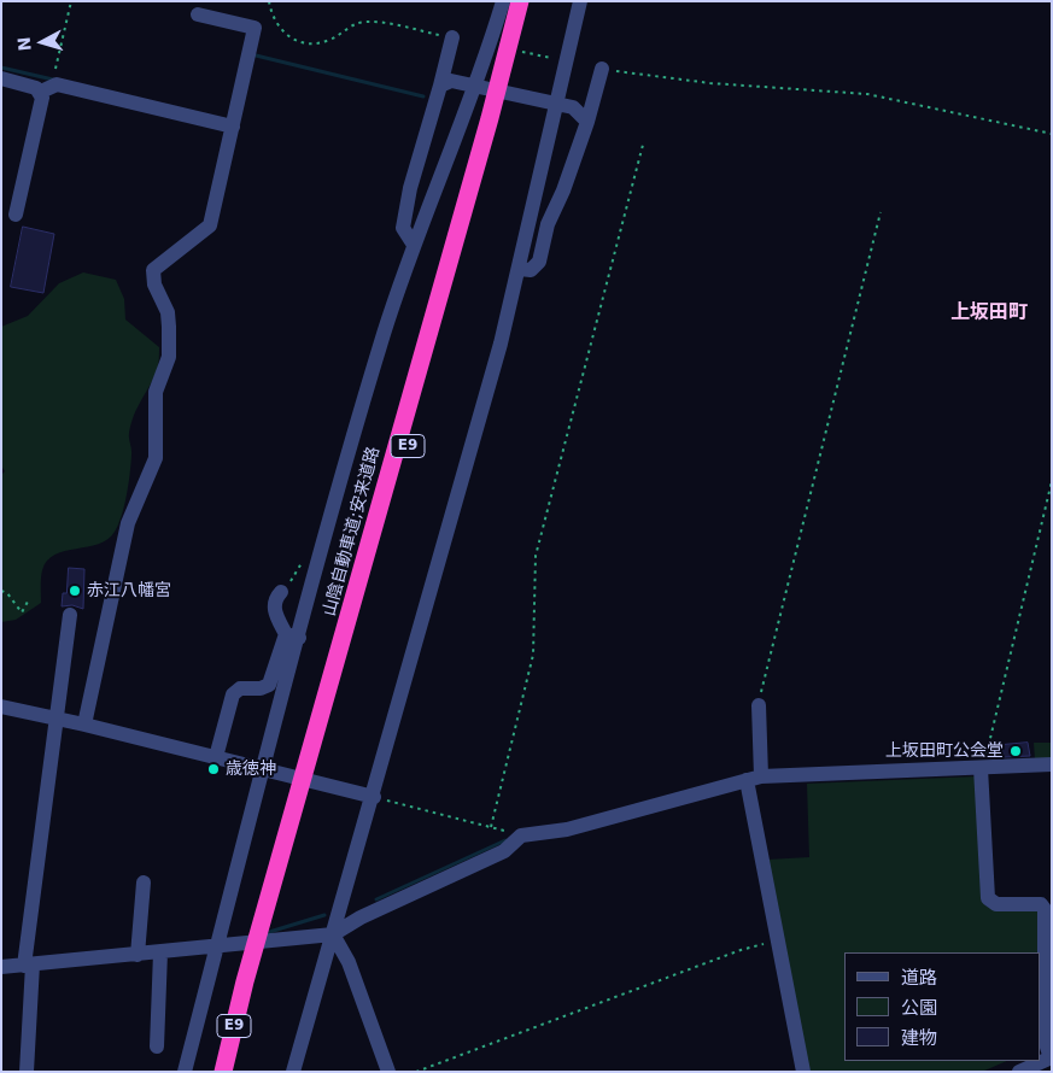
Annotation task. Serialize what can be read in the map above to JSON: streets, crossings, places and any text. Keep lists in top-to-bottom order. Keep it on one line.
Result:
{"streets":{"highway":["E9","山陰自動車道;安来道路"]},"districts":["上坂田町"],"places":["赤江八幡宮","上坂田町公会堂","歳徳神"],"legend":["道路","公園","建物"],"north":"left"}
